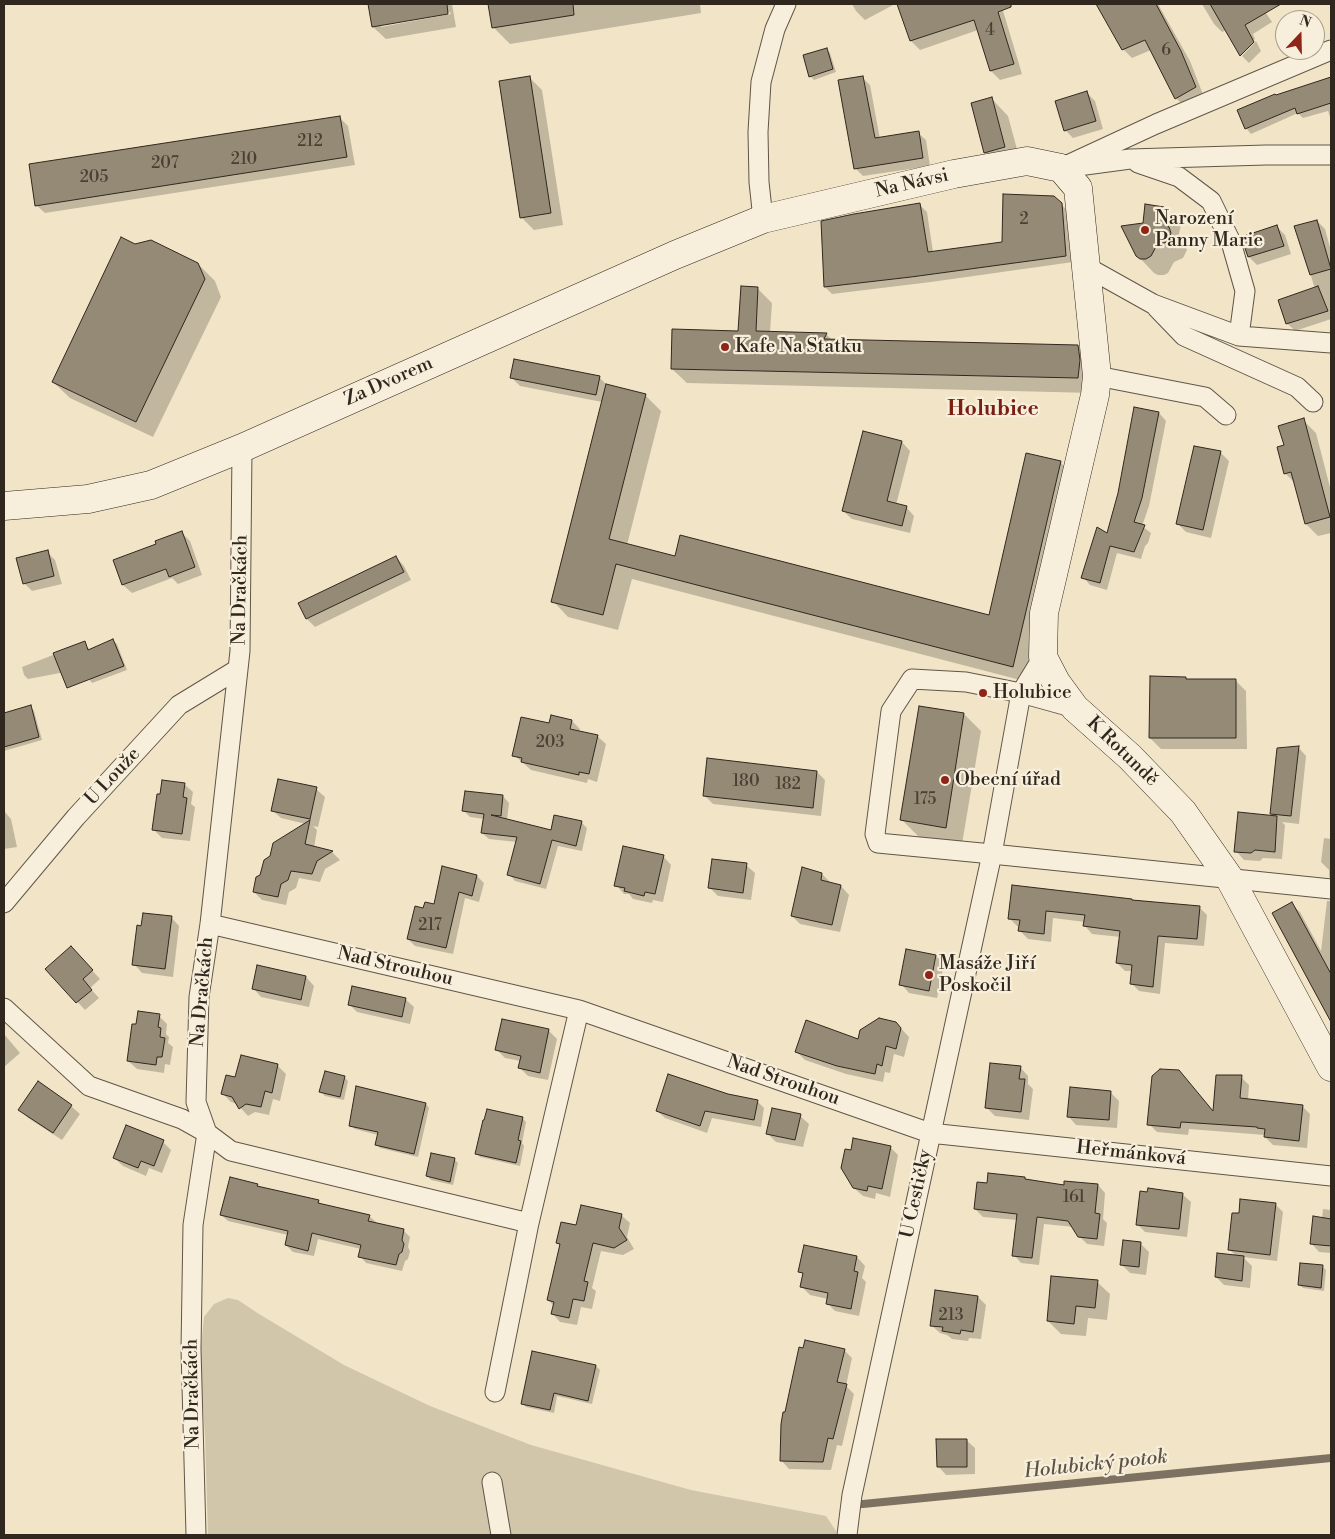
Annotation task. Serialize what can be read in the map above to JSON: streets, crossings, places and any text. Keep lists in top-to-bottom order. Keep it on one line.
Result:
{"streets":{"street":["Na Návsi","Za Dvorem","Na Dračkách","K Rotundě","U Louže","Nad Strouhou","Heřmánková","U Cestičky"]},"crossings":[["Na Návsi","Za Dvorem"],["Za Dvorem","Na Dračkách"],["Na Dračkách","U Louže"],["Na Dračkách","Nad Strouhou"],["Nad Strouhou","Heřmánková"],["Nad Strouhou","U Cestičky"],["Heřmánková","U Cestičky"]],"districts":["Holubice"],"water":["Holubický potok"],"places":["Narození Panny Marie","Kafe Na Statku","Holubice","Obecní úřad","Masáže Jiří Poskočil"],"house_numbers":["4","6","212","210","207","205","2","203","180","182","175","217","161","213"],"north":"top"}
